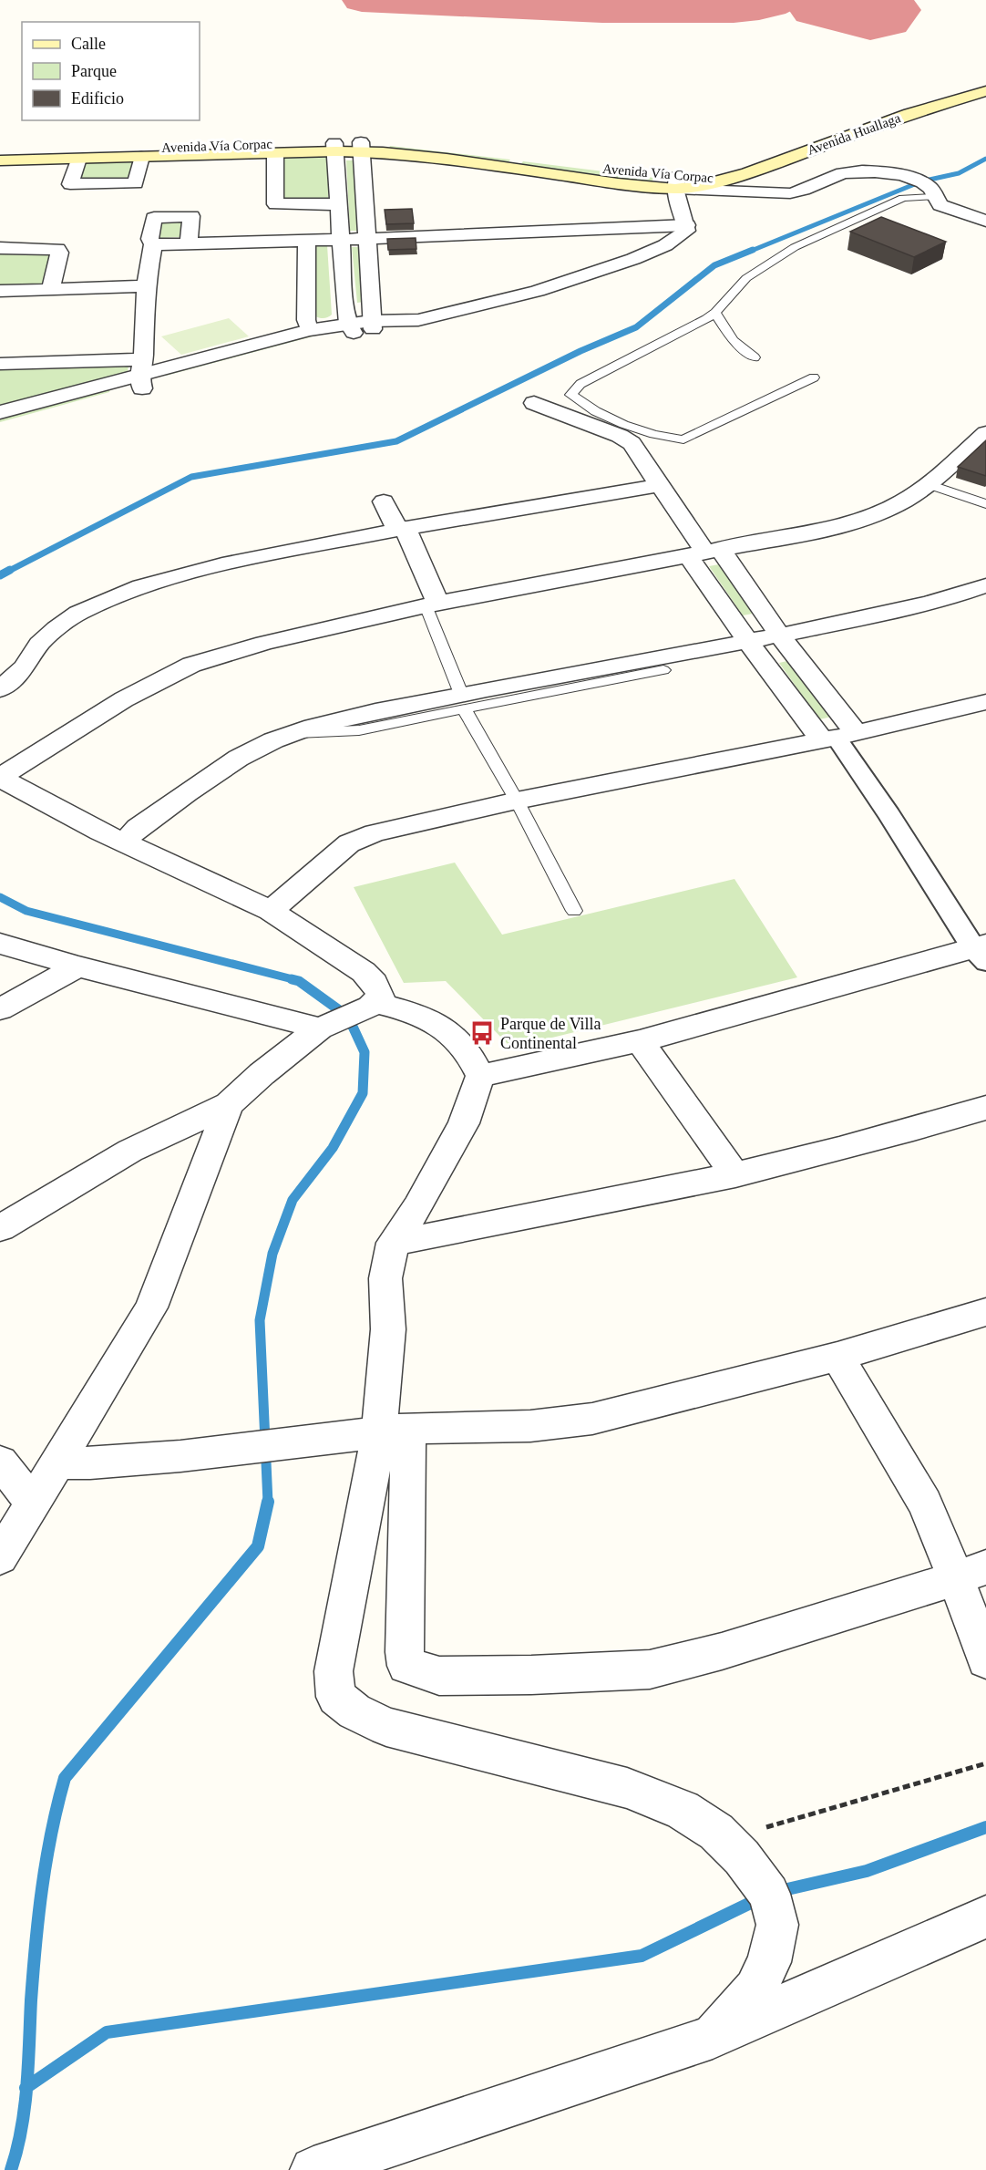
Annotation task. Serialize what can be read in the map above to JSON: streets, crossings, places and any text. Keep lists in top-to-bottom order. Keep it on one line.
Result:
{"streets":{"main road":["Avenida Huallaga","Avenida Vía Corpac"]},"crossings":[["Avenida Huallaga","Avenida Vía Corpac"]],"places":{"bus stop":["Parque de Villa Continental"]},"legend":["Calle","Parque","Edificio"]}
